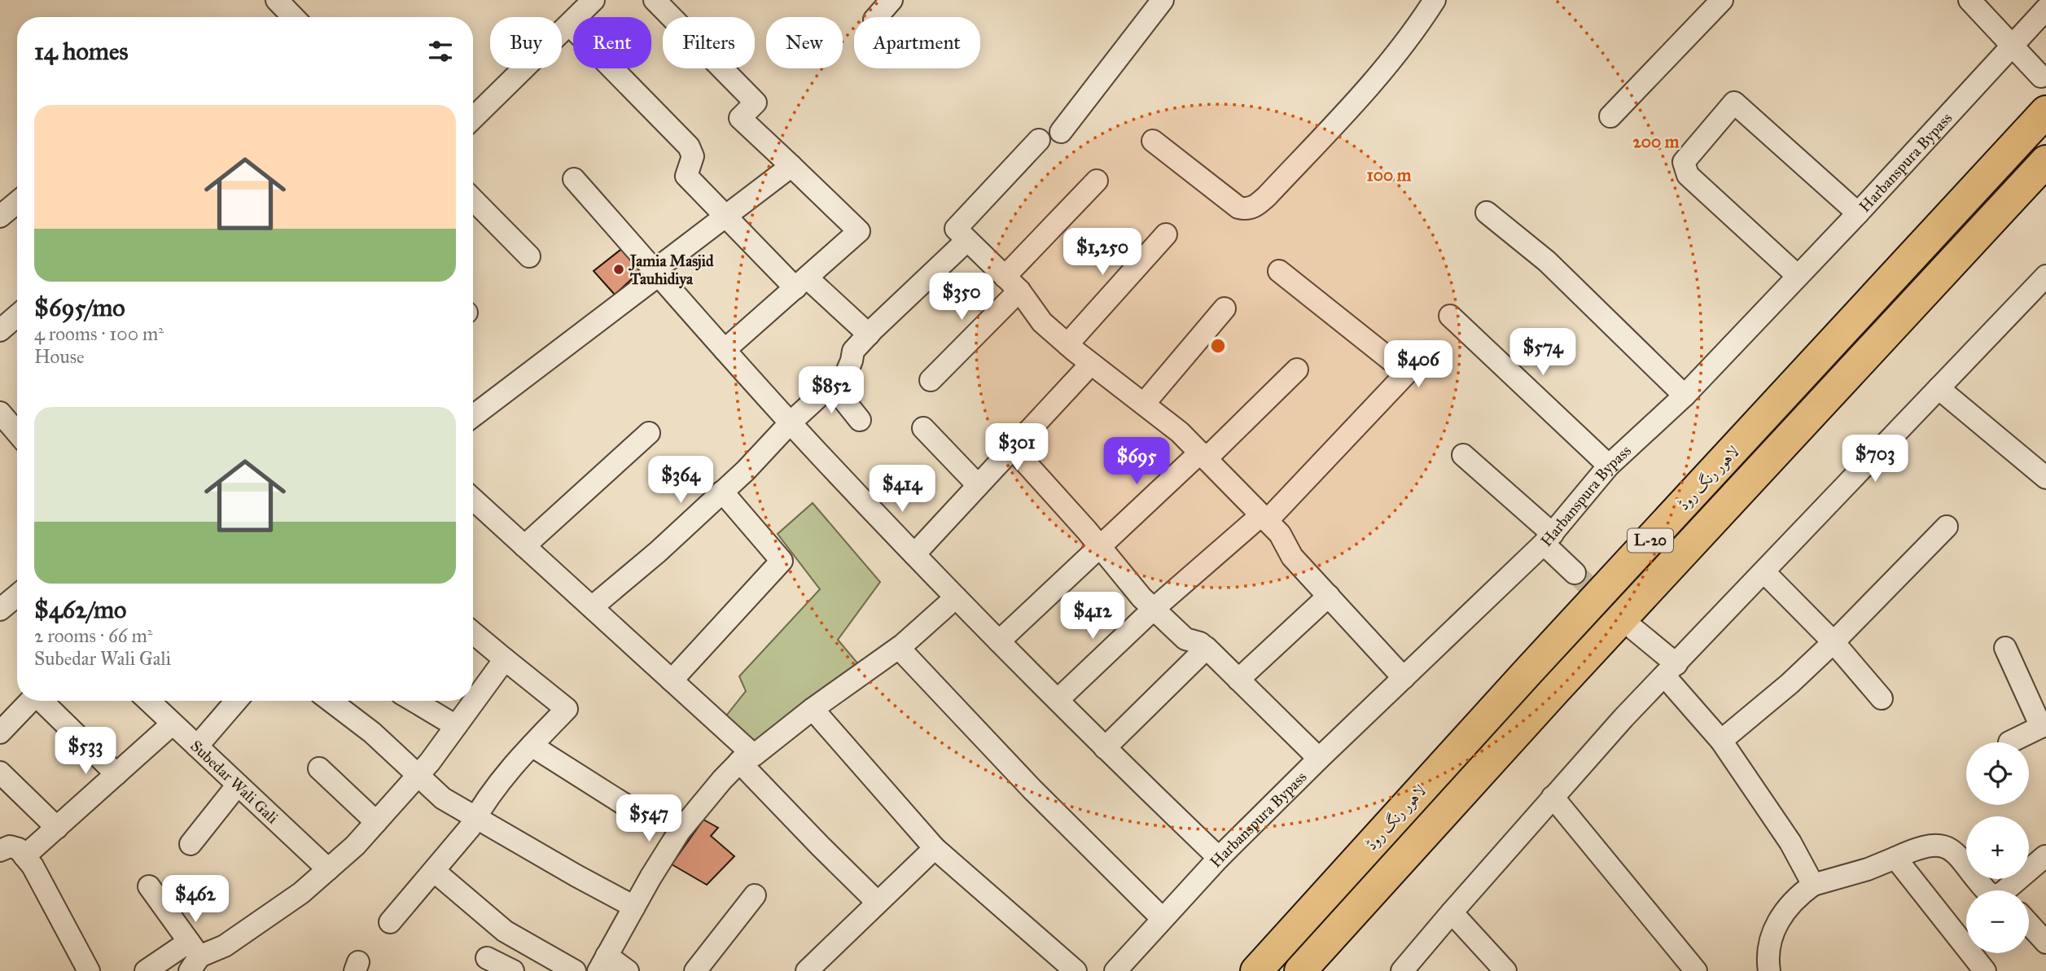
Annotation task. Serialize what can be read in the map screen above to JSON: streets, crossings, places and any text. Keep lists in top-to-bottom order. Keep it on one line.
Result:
{"streets":{"highway":["لاہور رنگ روڈ","L-20"],"street":["Harbanspura Bypass","Subedar Wali Gali"]},"places":["Jamia Masjid Tauhidiya"],"page":{"chip":["Buy","Rent","Filters","New","Apartment"],"heading":"14 homes","list":[{"name":"$695/mo","note":"4 rooms · 100 m² · House"},{"name":"$462/mo","note":"2 rooms · 66 m² · Subedar Wali Gali"}],"price":["$1,250","$350","$574","$406","$852","$301","$703","$695","$364","$414","$412","$533","$547","$462"],"map_buttons":["+","−"]},"rings":["200 m","100 m"]}
